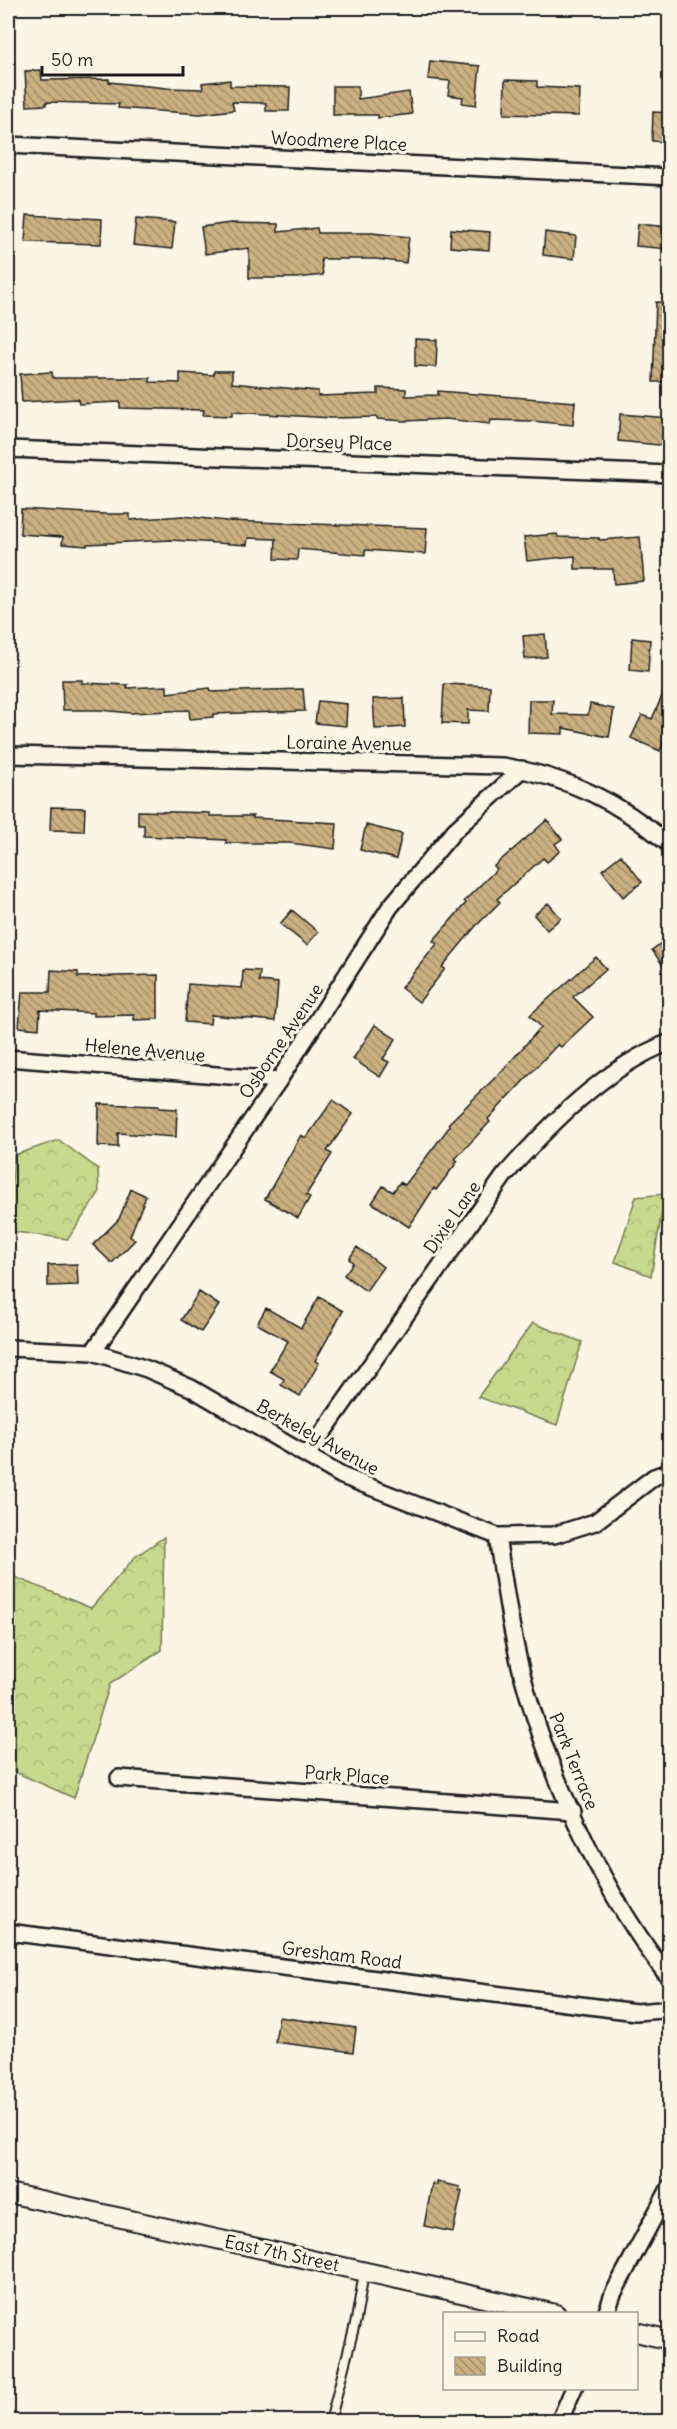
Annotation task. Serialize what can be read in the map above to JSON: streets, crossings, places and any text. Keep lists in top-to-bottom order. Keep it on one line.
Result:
{"streets":{"street":["Woodmere Place","Dorsey Place","Loraine Avenue","Osborne Avenue","Helene Avenue","Dixie Lane","Berkeley Avenue","Park Terrace","Park Place","Gresham Road","East 7th Street"]},"crossings":[["Loraine Avenue","Osborne Avenue"],["Osborne Avenue","Helene Avenue"],["Osborne Avenue","Berkeley Avenue"],["Dixie Lane","Berkeley Avenue"],["Berkeley Avenue","Park Terrace"],["Park Terrace","Park Place"]],"legend":["Road","Building"],"scale_bar":"50 m"}
